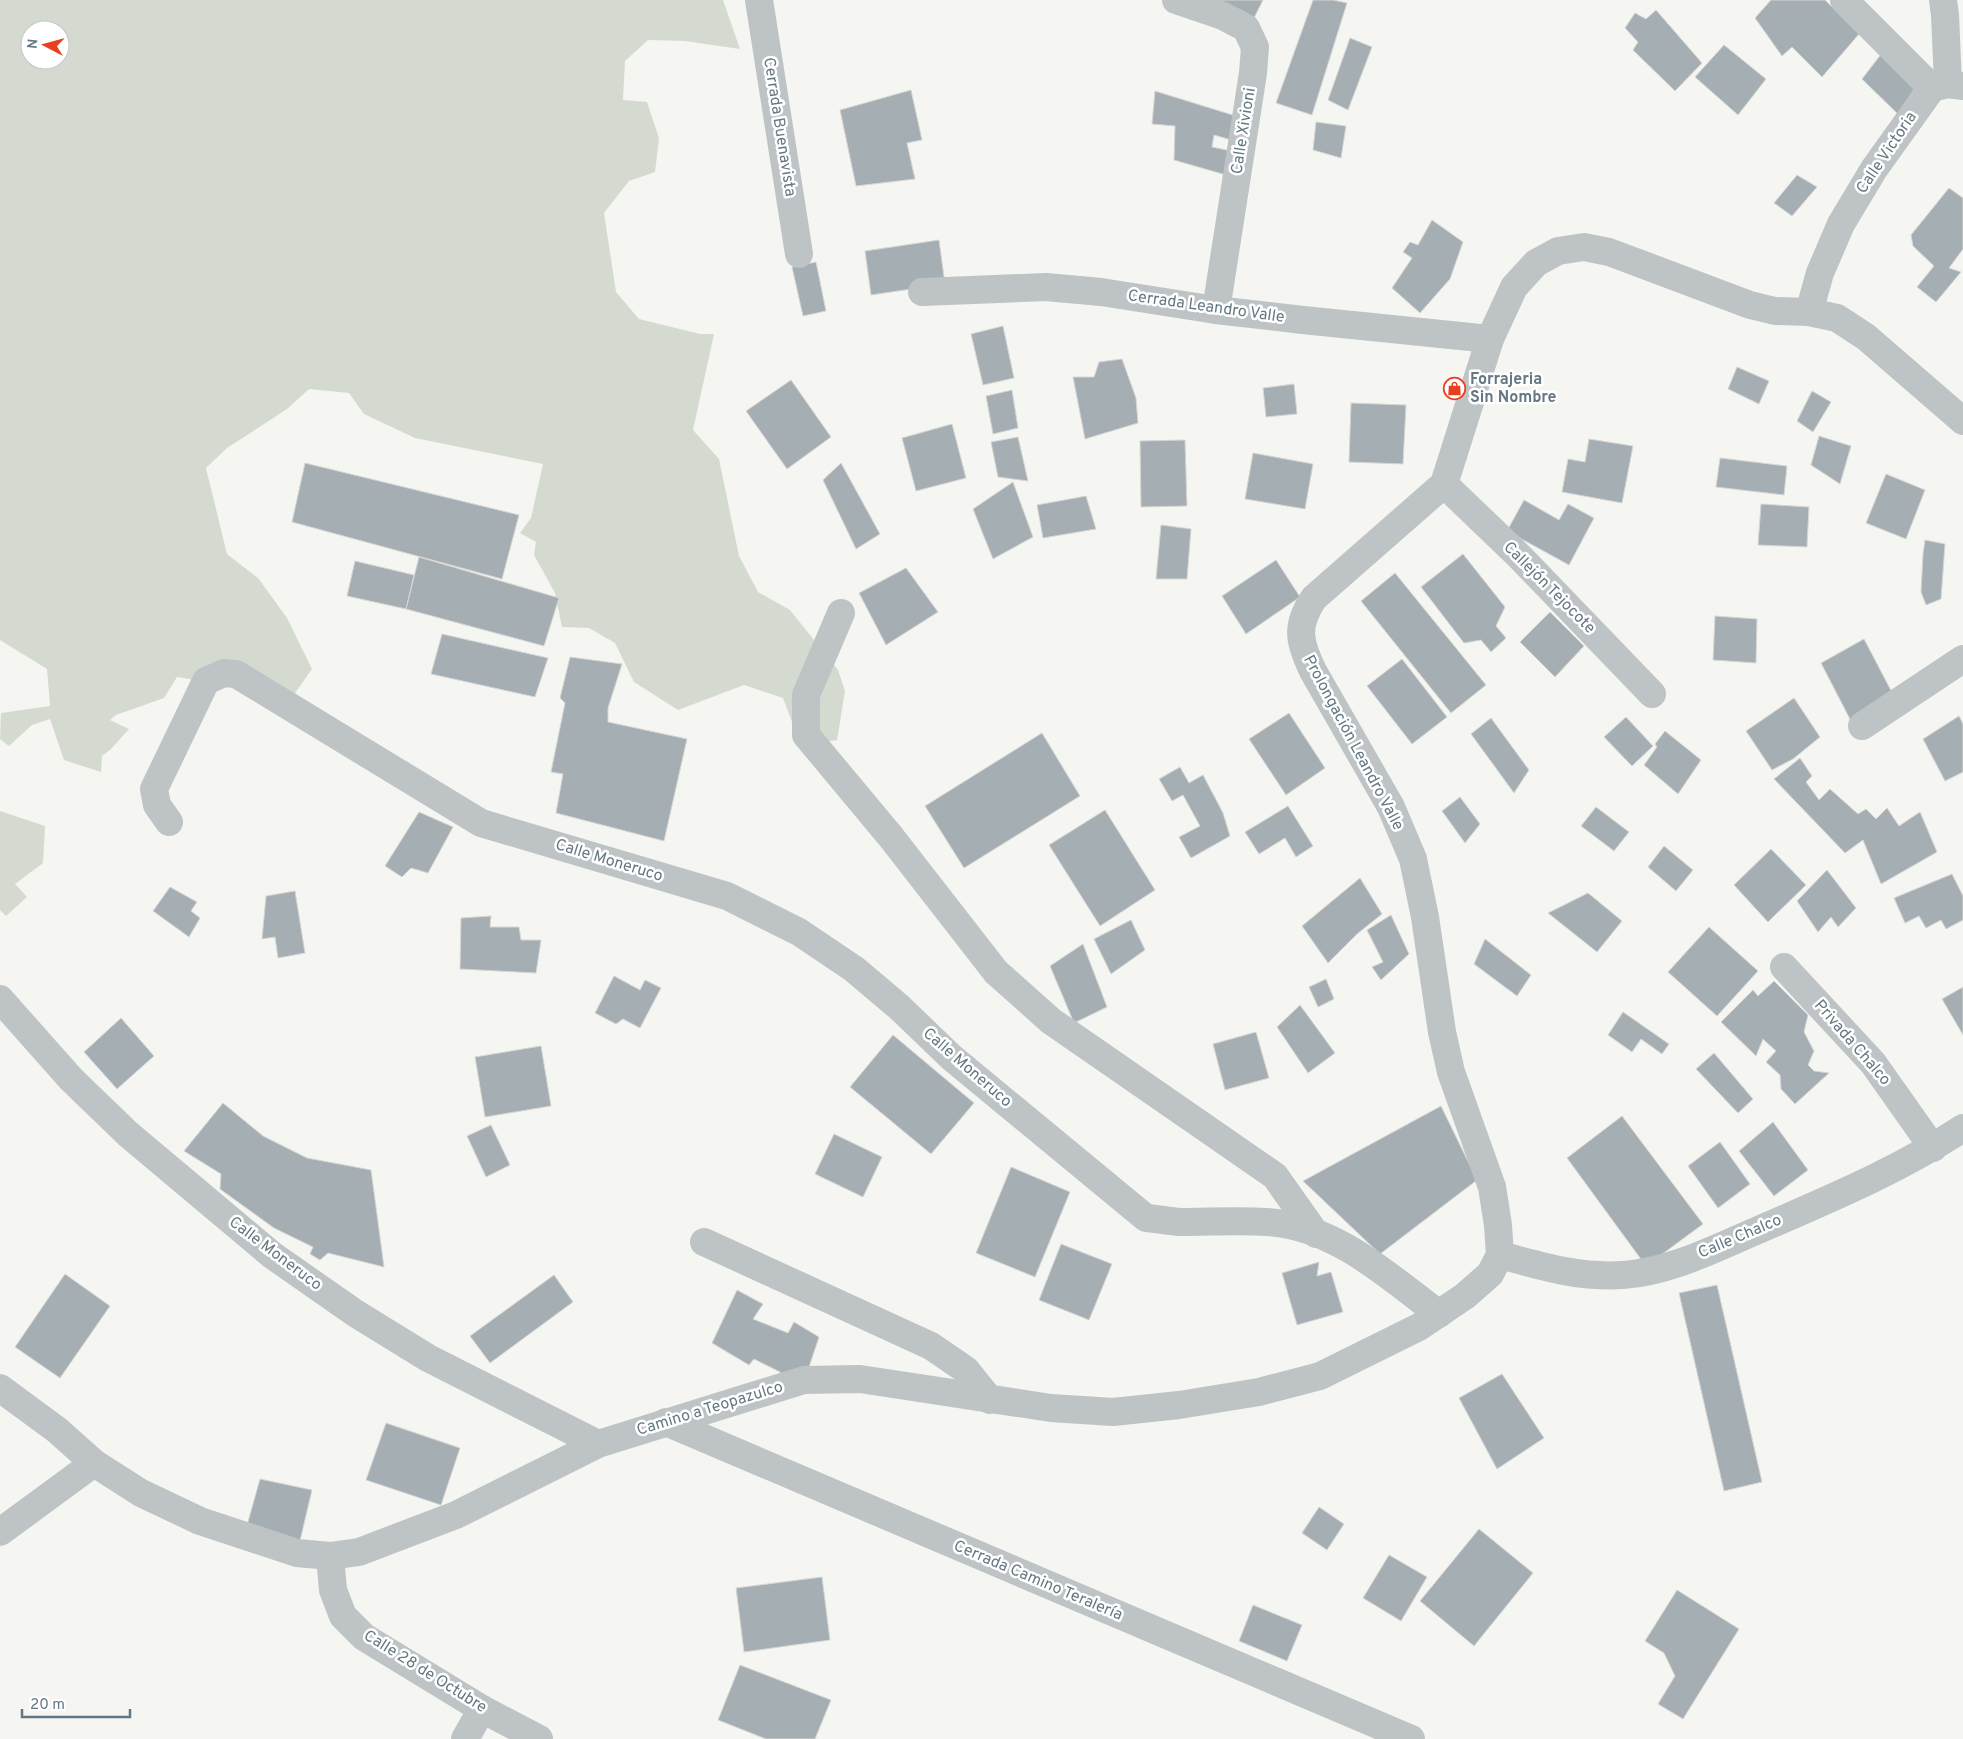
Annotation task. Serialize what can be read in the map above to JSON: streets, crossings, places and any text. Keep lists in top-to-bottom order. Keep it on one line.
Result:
{"streets":{"street":["Cerrada Buenavista","Calle Xivioni","Calle Victoria","Cerrada Leandro Valle","Callejón Tejocote","Prolongación Leandro Valle","Calle Moneruco","Privada Chalco","Calle Chalco","Camino a Teopazulco","Cerrada Camino Teralería","Calle 28 de Octubre"]},"crossings":[["Calle Xivioni","Cerrada Leandro Valle"],["Callejón Tejocote","Prolongación Leandro Valle"],["Prolongación Leandro Valle","Calle Chalco"],["Prolongación Leandro Valle","Camino a Teopazulco"],["Calle Moneruco","Camino a Teopazulco"],["Privada Chalco","Calle Chalco"],["Calle Chalco","Camino a Teopazulco"],["Camino a Teopazulco","Cerrada Camino Teralería"],["Camino a Teopazulco","Calle 28 de Octubre"]],"places":{"shop":["Forrajeria Sin Nombre"]},"scale_bar":"20 m","north":"left"}
